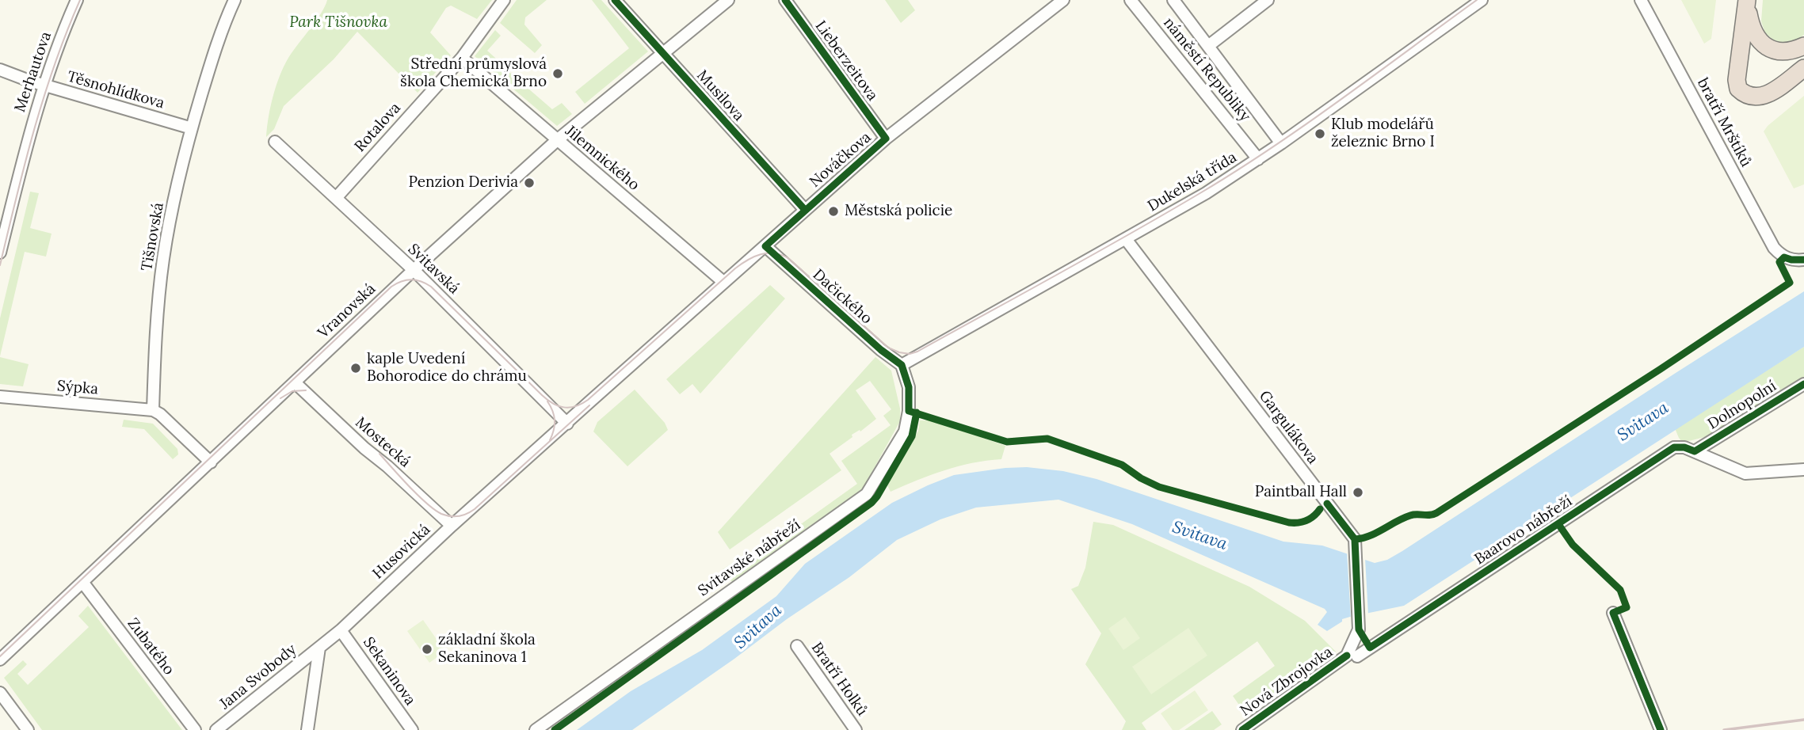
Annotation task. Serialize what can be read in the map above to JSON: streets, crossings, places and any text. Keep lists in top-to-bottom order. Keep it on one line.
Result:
{"streets":{"street":["Lieberzeitova","náměstí Republiky","Merhautova","Těsnohlídkova","Musilova","bratří Mrštíků","Rotalova","Jilemnického","Nováčkova","Dukelská třída","Tišnovská","Svitavská","Dačického","Vranovská","Sýpka","Dolnopolní","Gargulákova","Mostecká","Baarovo nábřeží","Husovická","Svitavské nábřeží","Zubatého","Sekaninova","Jana Svobody","Bratří Holků","Nová Zbrojovka"]},"crossings":[["Lieberzeitova","Nováčkova"],["náměstí Republiky","Dukelská třída"],["Merhautova","Těsnohlídkova"],["Těsnohlídkova","Tišnovská"],["Musilova","Nováčkova"],["Musilova","Vranovská"],["Rotalova","Jilemnického"],["Rotalova","Svitavská"],["Jilemnického","Nováčkova"],["Jilemnického","Vranovská"],["Nováčkova","Svitavská"],["Nováčkova","Dačického"],["Nováčkova","Husovická"],["Dukelská třída","Dačického"],["Dukelská třída","Gargulákova"],["Dukelská třída","Svitavské nábřeží"],["Tišnovská","Sýpka"],["Svitavská","Vranovská"],["Svitavská","Husovická"],["Dačického","Svitavské nábřeží"],["Vranovská","Mostecká"],["Vranovská","Zubatého"],["Dolnopolní","Baarovo nábřeží"],["Gargulákova","Baarovo nábřeží"],["Gargulákova","Nová Zbrojovka"],["Mostecká","Husovická"],["Baarovo nábřeží","Nová Zbrojovka"],["Husovická","Sekaninova"],["Husovická","Jana Svobody"]],"water":["Svitava"],"parks":["Park Tišnovka"],"places":["Střední průmyslová škola Chemická Brno","Klub modelářů železnic Brno I","Penzion Derivia","Městská policie","kaple Uvedení Bohorodice do chrámu","Paintball Hall","základní škola Sekaninova 1"]}
